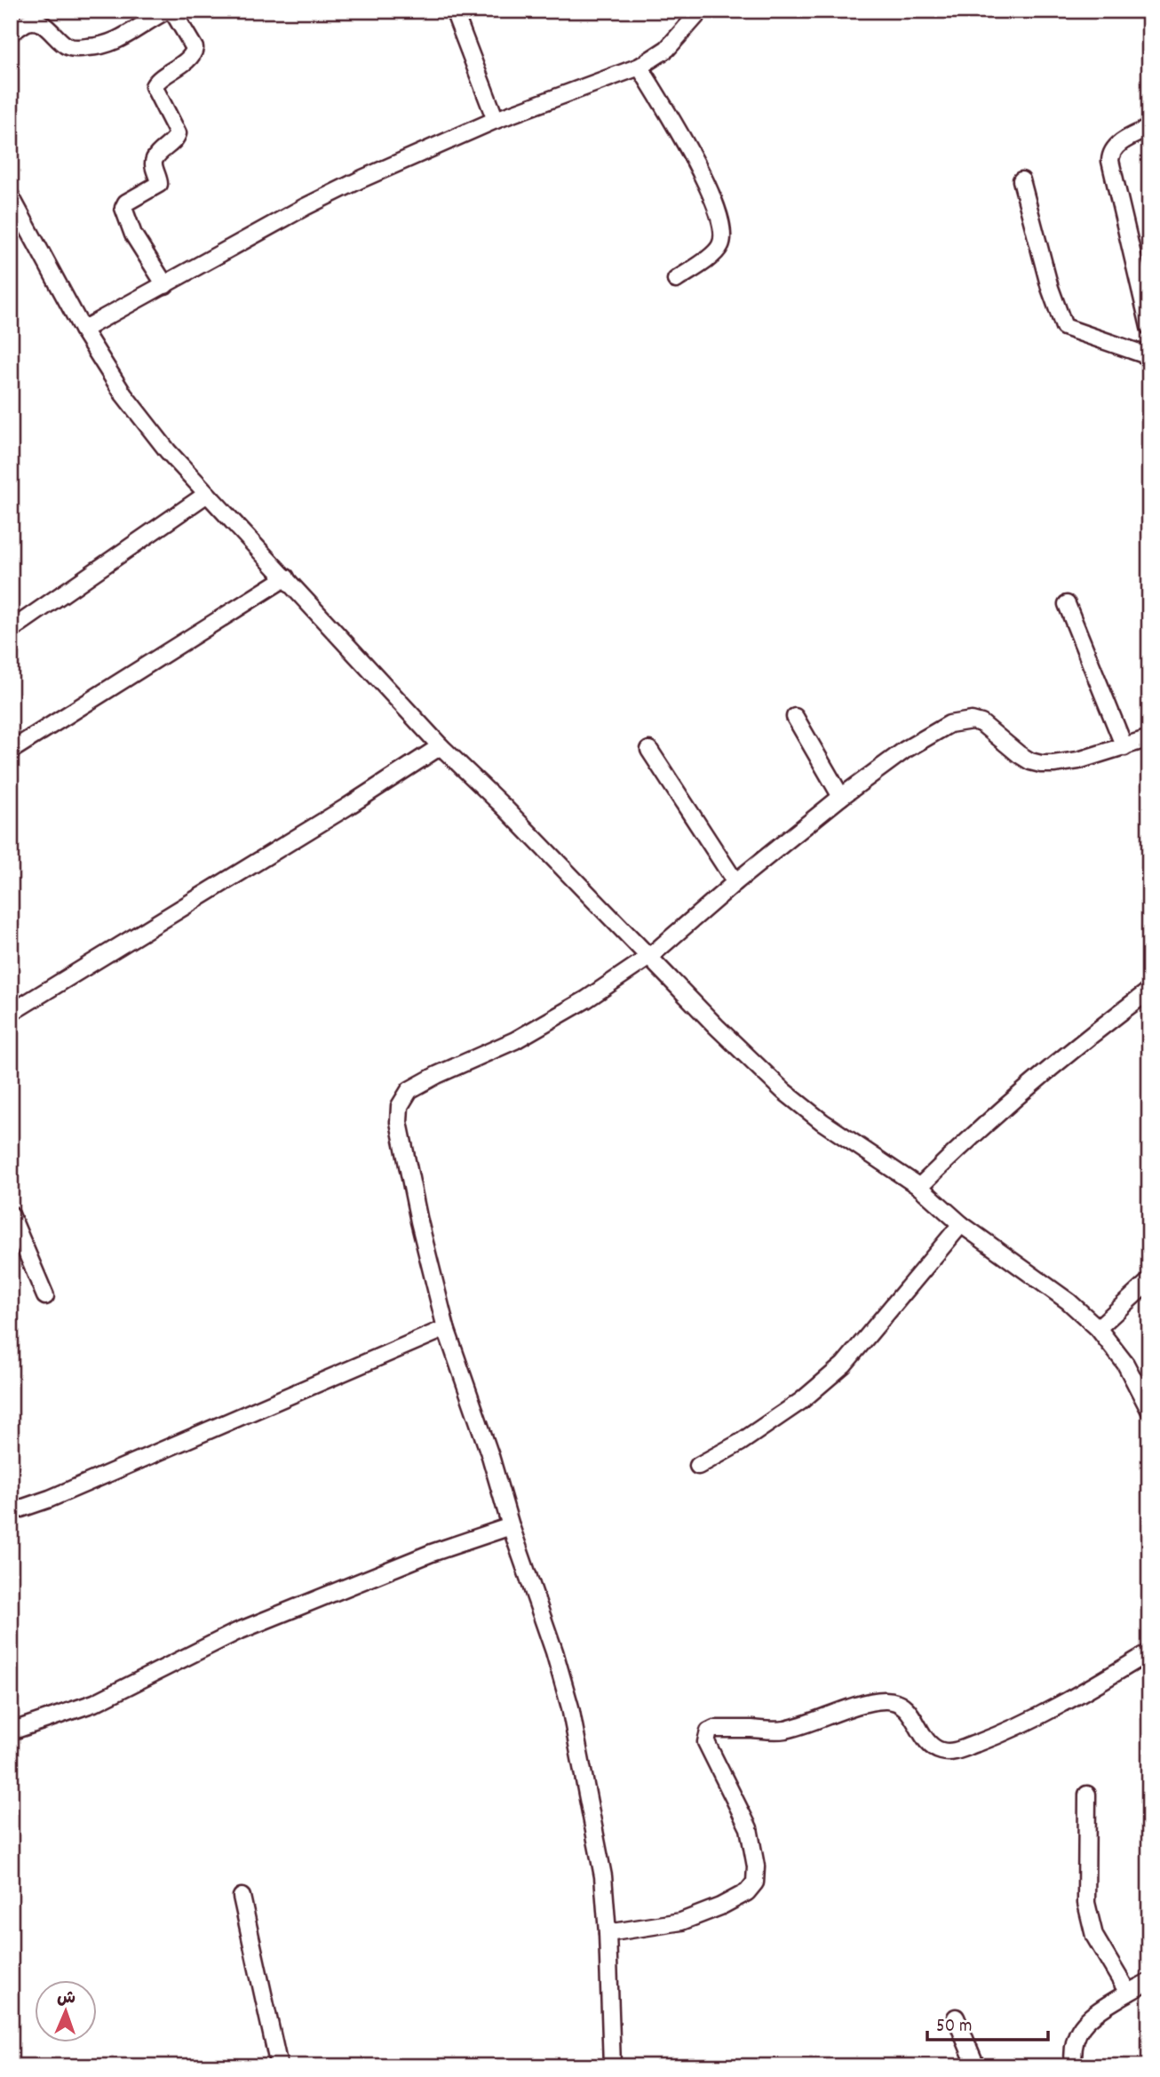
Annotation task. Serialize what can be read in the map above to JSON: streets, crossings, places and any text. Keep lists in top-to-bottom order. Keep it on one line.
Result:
{"scale_bar":"50 m","north":"top"}
